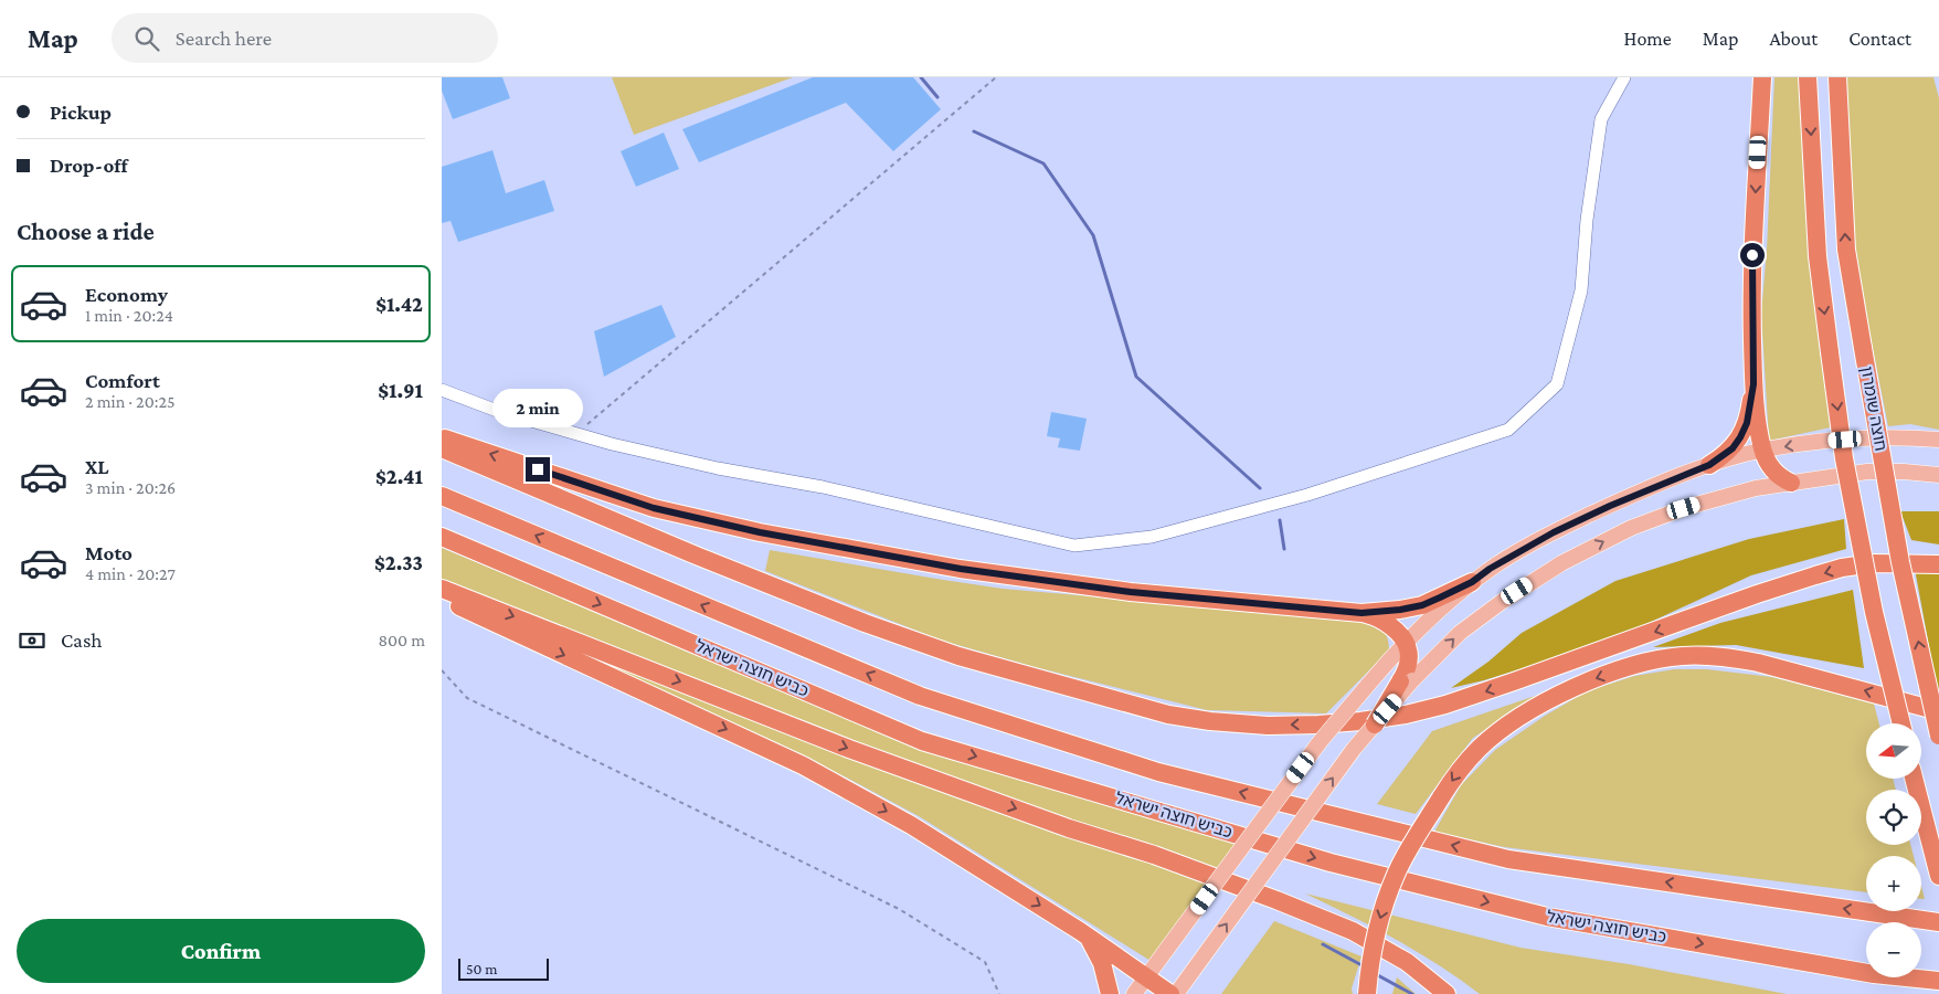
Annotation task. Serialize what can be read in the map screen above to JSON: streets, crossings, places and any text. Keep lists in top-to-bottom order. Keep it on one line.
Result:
{"streets":{"highway":["חוצה שומרון","כביש חוצה ישראל"]},"scale_bar":"50 m","north":"left","page":{"header":"Map","search":"Search here","nav":["Home","Map","About","Contact"],"banner":["Pickup","Drop-off"],"heading":"Choose a ride","list":[{"name":"Economy","note":"1 min · 20:24","value":"$1.42"},{"name":"Comfort","note":"2 min · 20:25","value":"$1.91"},{"name":"XL","note":"3 min · 20:26","value":"$2.41"},{"name":"Moto","note":"4 min · 20:27","value":"$2.33"}],"bubble":"2 min","pay":["Cash","800 m"],"map_buttons":["+","−"],"buttons":"Confirm","scale":"50 m"}}
